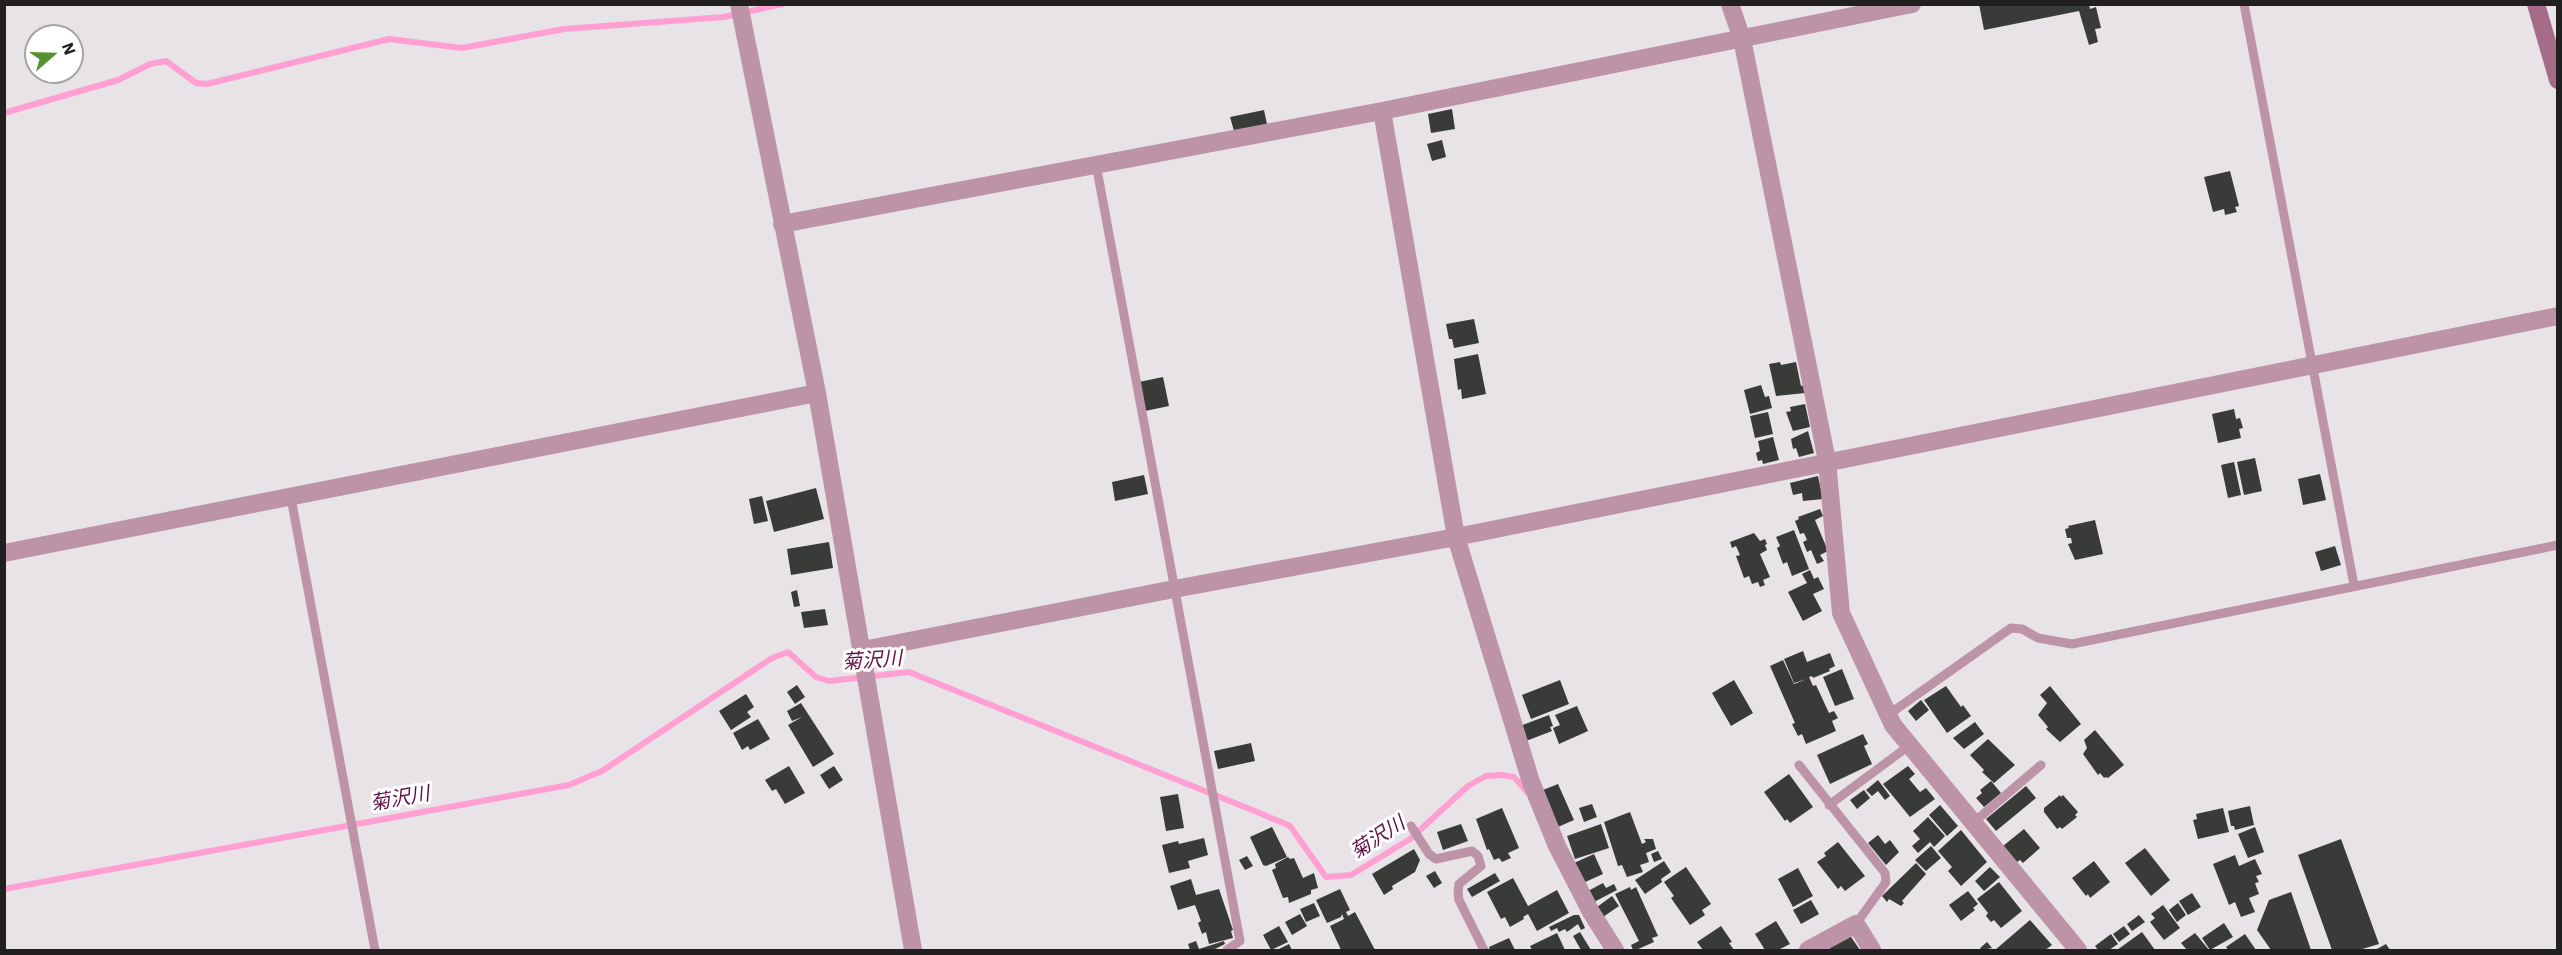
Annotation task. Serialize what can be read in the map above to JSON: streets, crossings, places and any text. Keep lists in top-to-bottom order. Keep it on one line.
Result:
{"water":["菊沢川"],"north":"right"}
